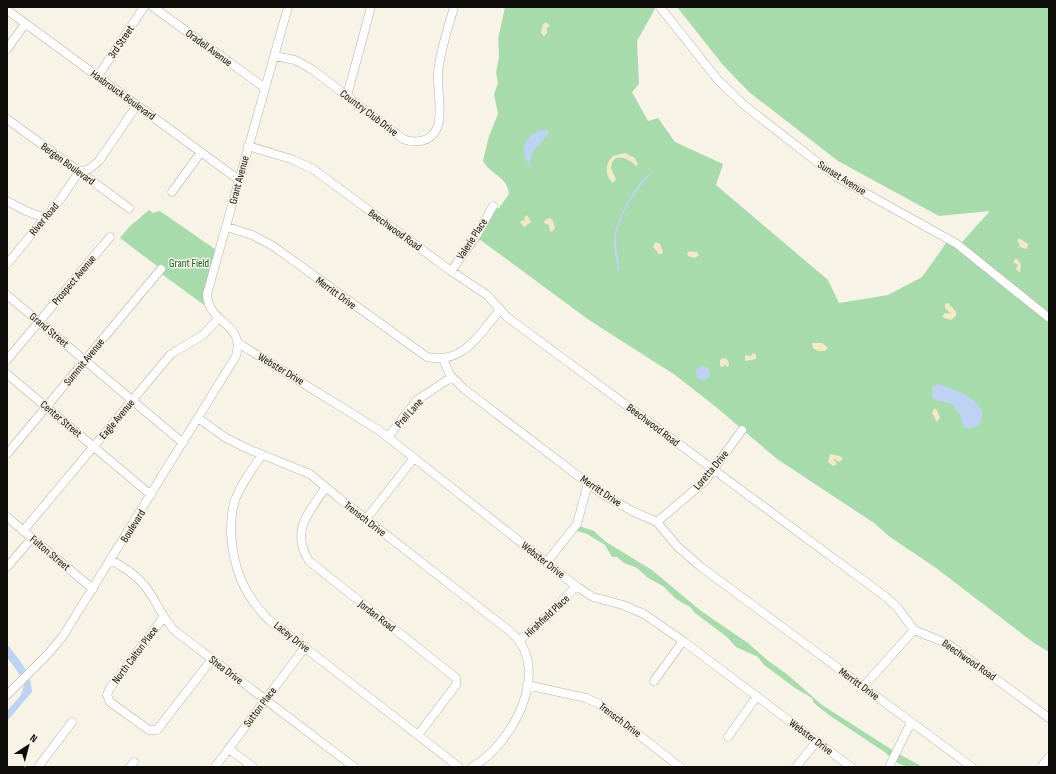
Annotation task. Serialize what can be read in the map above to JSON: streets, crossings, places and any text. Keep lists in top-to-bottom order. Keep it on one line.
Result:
{"streets":{"street":["3rd Street","Oradell Avenue","Hasbrouck Boulevard","Country Club Drive","Bergen Boulevard","Sunset Avenue","Grant Avenue","River Road","Beechwood Road","Valerie Place","Prospect Avenue","Merritt Drive","Grand Street","Summit Avenue","Webster Drive","Prell Lane","Center Street","Eagle Avenue","Loretta Drive","Trensch Drive","Boulevard","Fulton Street","Jordan Road","Hirshfield Place","Lacey Drive","North Calton Place","Shea Drive","Sutton Place"]},"crossings":[["3rd Street","Hasbrouck Boulevard"],["Oradell Avenue","Grant Avenue"],["Hasbrouck Boulevard","Grant Avenue"],["Country Club Drive","Grant Avenue"],["Bergen Boulevard","River Road"],["Grant Avenue","Beechwood Road"],["Grant Avenue","Merritt Drive"],["Grant Avenue","Webster Drive"],["Grant Avenue","Eagle Avenue"],["Grant Avenue","Boulevard"],["Beechwood Road","Valerie Place"],["Beechwood Road","Loretta Drive"],["Prospect Avenue","Grand Street"],["Merritt Drive","Prell Lane"],["Merritt Drive","Loretta Drive"],["Grand Street","Summit Avenue"],["Grand Street","Eagle Avenue"],["Grand Street","Boulevard"],["Summit Avenue","Center Street"],["Webster Drive","Prell Lane"],["Webster Drive","Boulevard"],["Webster Drive","Hirshfield Place"],["Center Street","Eagle Avenue"],["Center Street","Boulevard"],["Eagle Avenue","Fulton Street"],["Trensch Drive","Boulevard"],["Trensch Drive","Jordan Road"],["Trensch Drive","Hirshfield Place"],["Trensch Drive","Lacey Drive"],["Boulevard","Fulton Street"],["Boulevard","Shea Drive"],["Jordan Road","Lacey Drive"],["Lacey Drive","Sutton Place"],["North Calton Place","Shea Drive"],["Shea Drive","Sutton Place"]],"parks":["Grant Field"],"north":"top right"}
